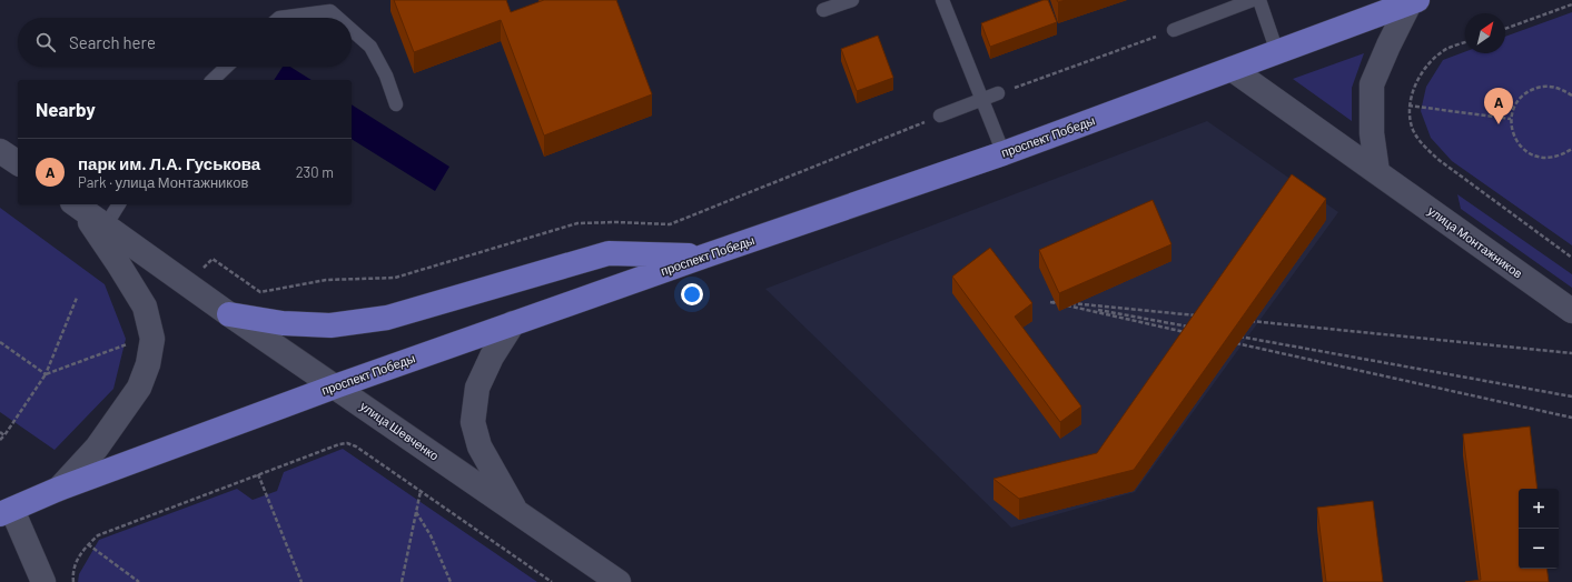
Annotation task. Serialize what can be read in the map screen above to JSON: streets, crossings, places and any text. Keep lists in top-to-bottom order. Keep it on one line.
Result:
{"streets":{"main road":["проспект Победы","улица Монтажников","улица Шевченко"]},"crossings":[["проспект Победы","улица Монтажников"],["проспект Победы","улица Шевченко"]],"north":"top right","page":{"search":"Search here","heading":"Nearby","pins":"A","list":[{"mark":"A","name":"парк им. Л.А. Гуськова","note":"Park · улица Монтажников","value":"230 m"}],"map_buttons":["+","−"]}}
